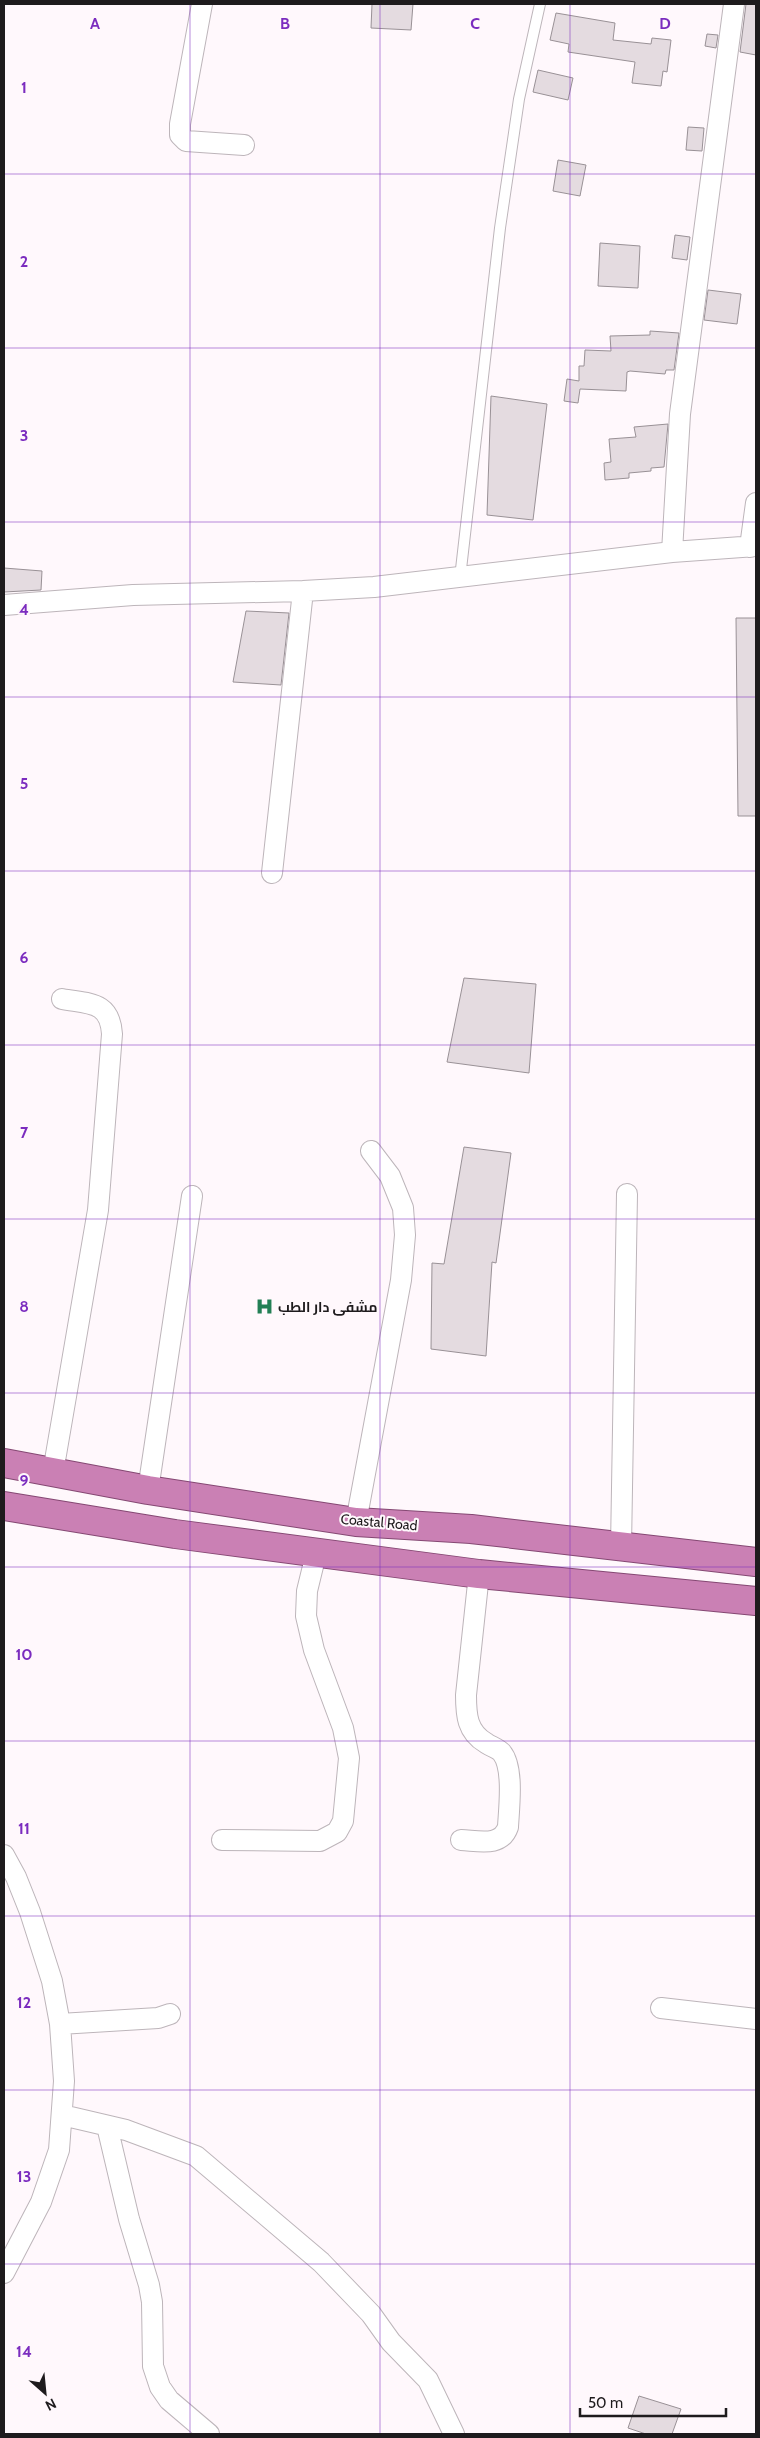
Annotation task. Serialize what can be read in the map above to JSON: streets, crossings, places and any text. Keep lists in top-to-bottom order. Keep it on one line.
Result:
{"streets":{"highway":["Coastal Road"]},"places":{"hospital":["مشفى دار الطب"]},"scale_bar":"50 m","north":"bottom right","grid":{"columns":["A","B","C","D"],"rows":["1","2","3","4","5","6","7","8","9","10","11","12","13","14"]}}
